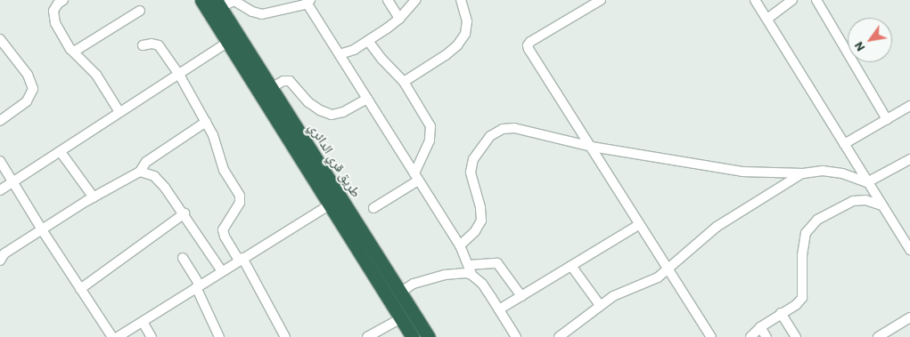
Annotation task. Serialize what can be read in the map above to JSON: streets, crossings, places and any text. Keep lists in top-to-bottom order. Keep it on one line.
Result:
{"streets":{"highway":["طريق قري الدائري"]},"north":"bottom left"}
